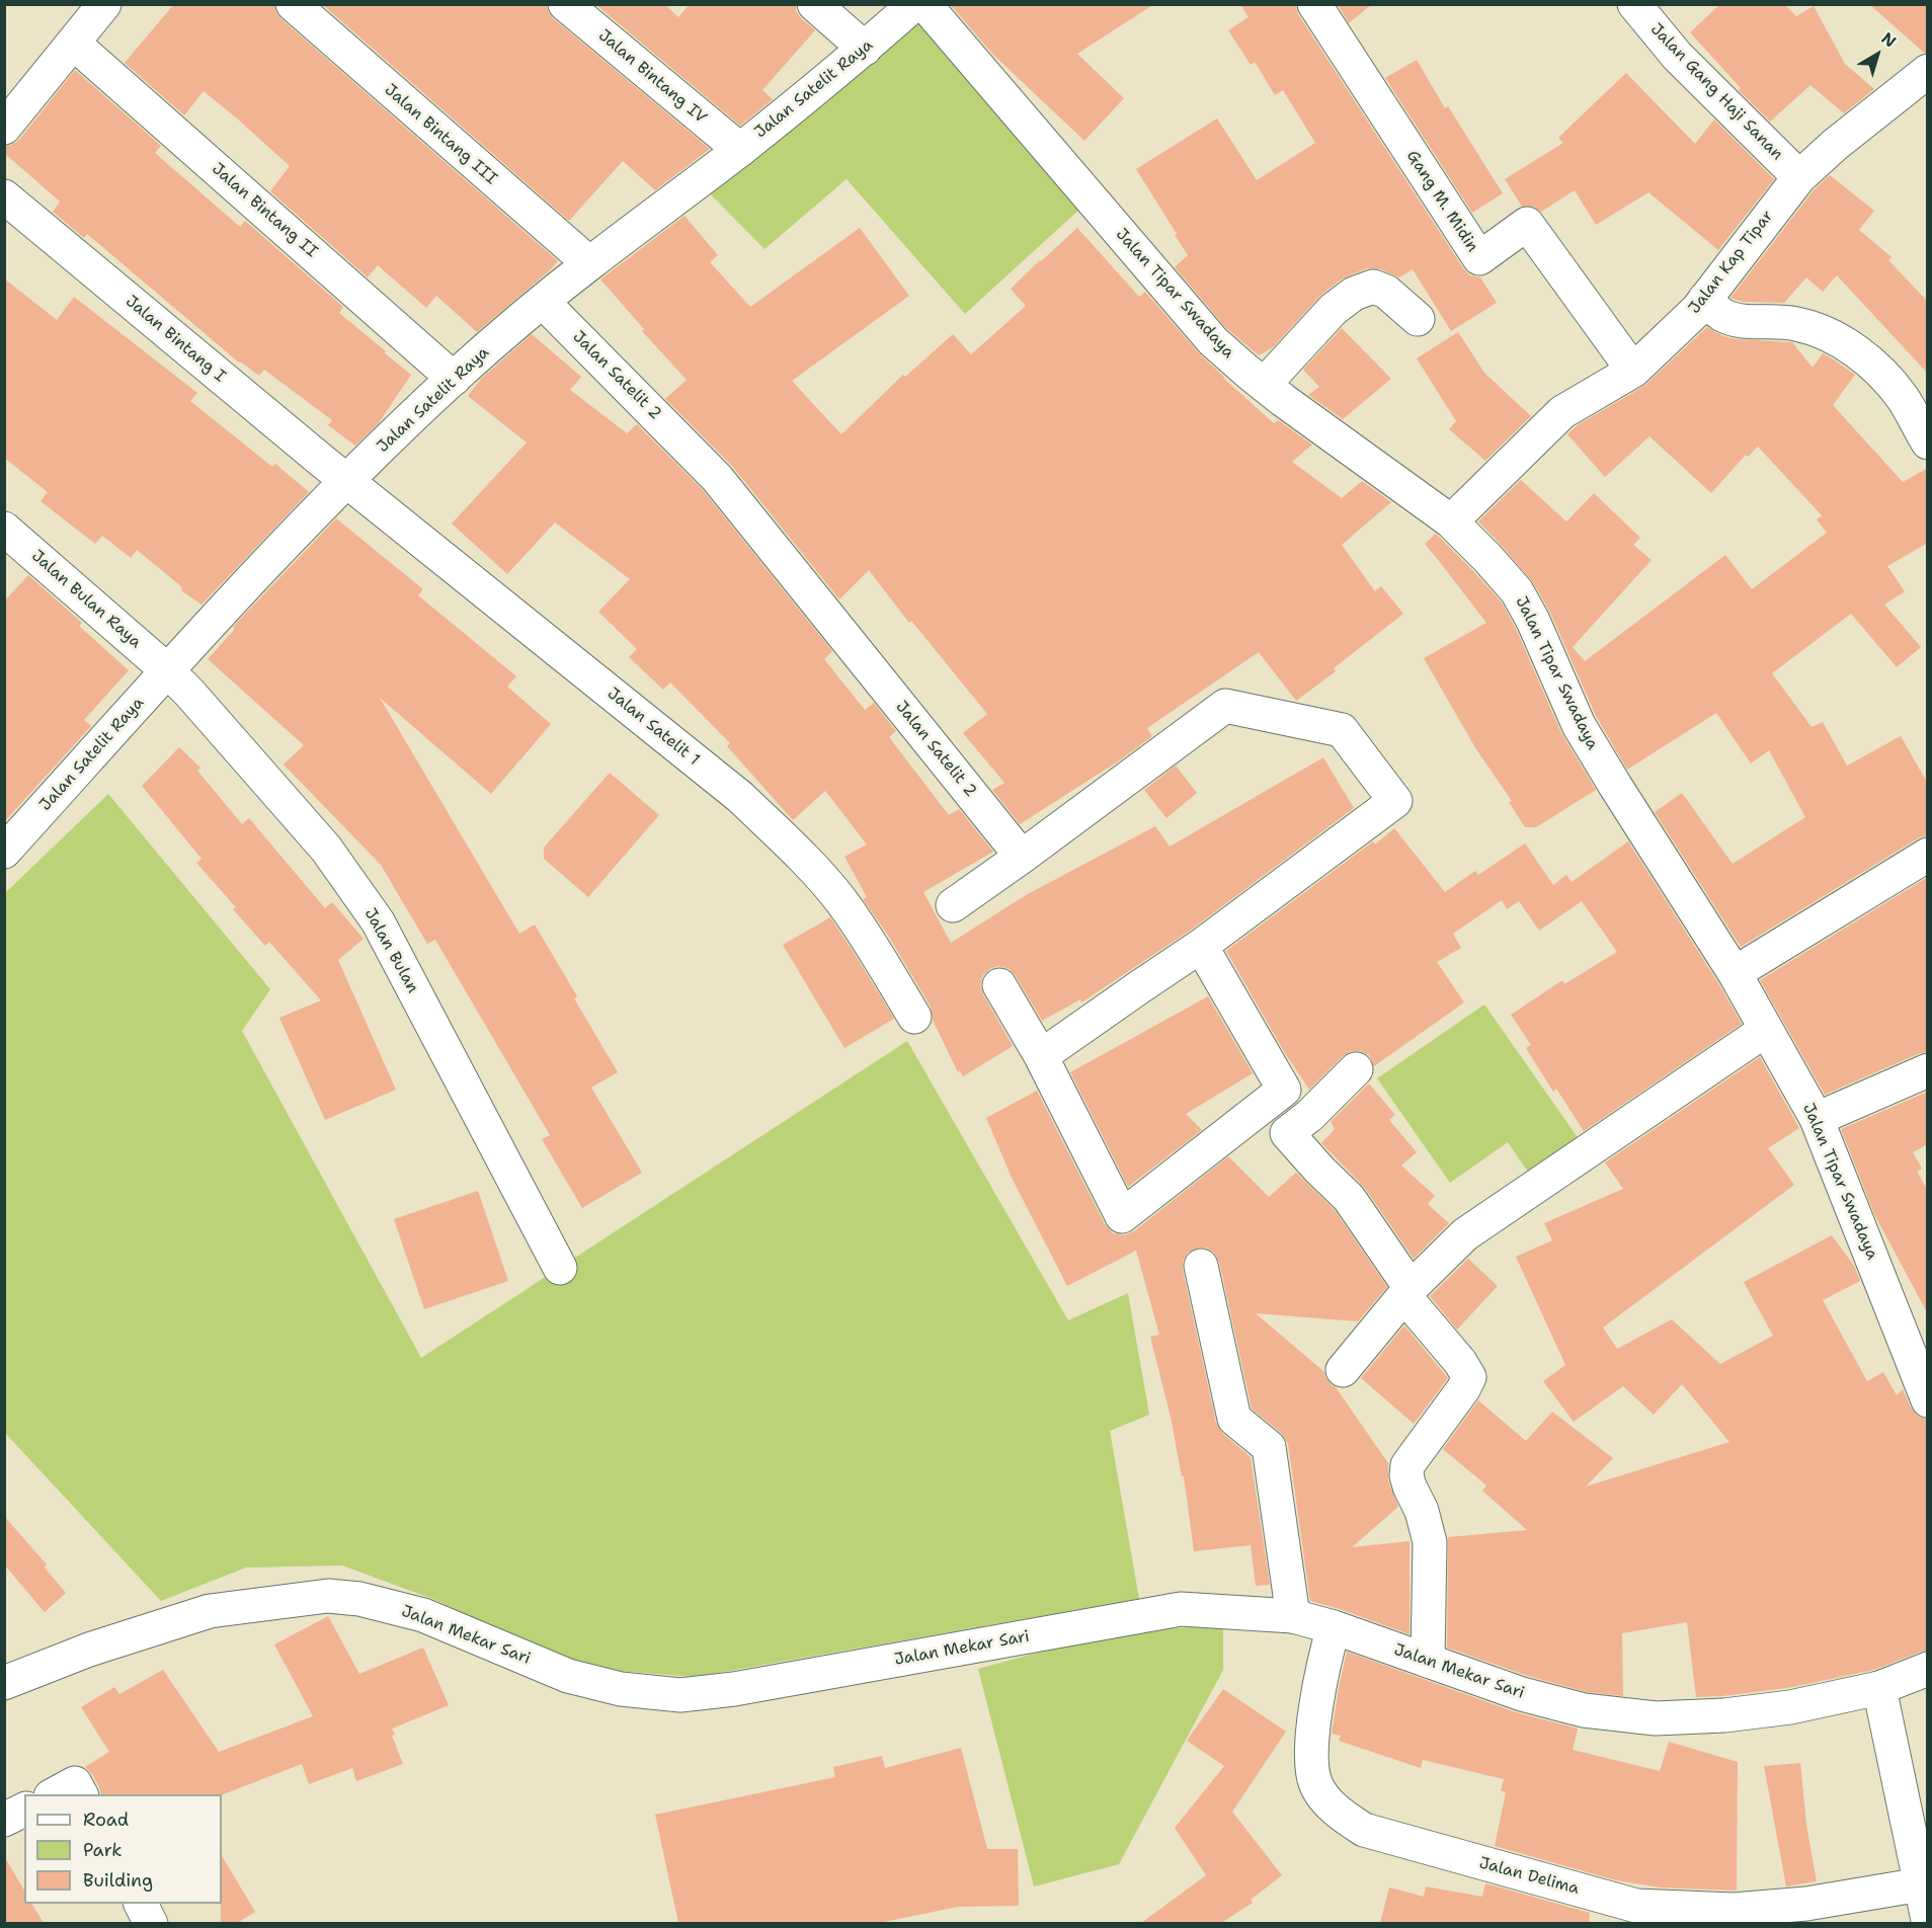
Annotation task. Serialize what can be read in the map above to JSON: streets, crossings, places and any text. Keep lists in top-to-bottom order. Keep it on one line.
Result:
{"streets":{"street":["Jalan Bintang IV","Jalan Satelit Raya","Jalan Gang Haji Sanan","Jalan Bintang III","Gang M. Midin","Jalan Bintang II","Jalan Kap Tipar","Jalan Tipar Swadaya","Jalan Bintang I","Jalan Satelit 2","Jalan Bulan Raya","Jalan Satelit 1","Jalan Bulan","Jalan Mekar Sari","Jalan Delima"]},"crossings":[["Jalan Bintang IV","Jalan Satelit Raya"],["Jalan Satelit Raya","Jalan Bintang III"],["Jalan Satelit Raya","Jalan Bintang II"],["Jalan Satelit Raya","Jalan Bintang I"],["Jalan Satelit Raya","Jalan Satelit 2"],["Jalan Satelit Raya","Jalan Bulan Raya"],["Jalan Satelit Raya","Jalan Satelit 1"],["Jalan Satelit Raya","Jalan Bulan"],["Jalan Gang Haji Sanan","Jalan Kap Tipar"],["Gang M. Midin","Jalan Kap Tipar"],["Jalan Kap Tipar","Jalan Tipar Swadaya"],["Jalan Bintang I","Jalan Satelit 1"],["Jalan Bulan Raya","Jalan Bulan"],["Jalan Mekar Sari","Jalan Delima"]],"legend":["Road","Park","Building"],"north":"top right"}
